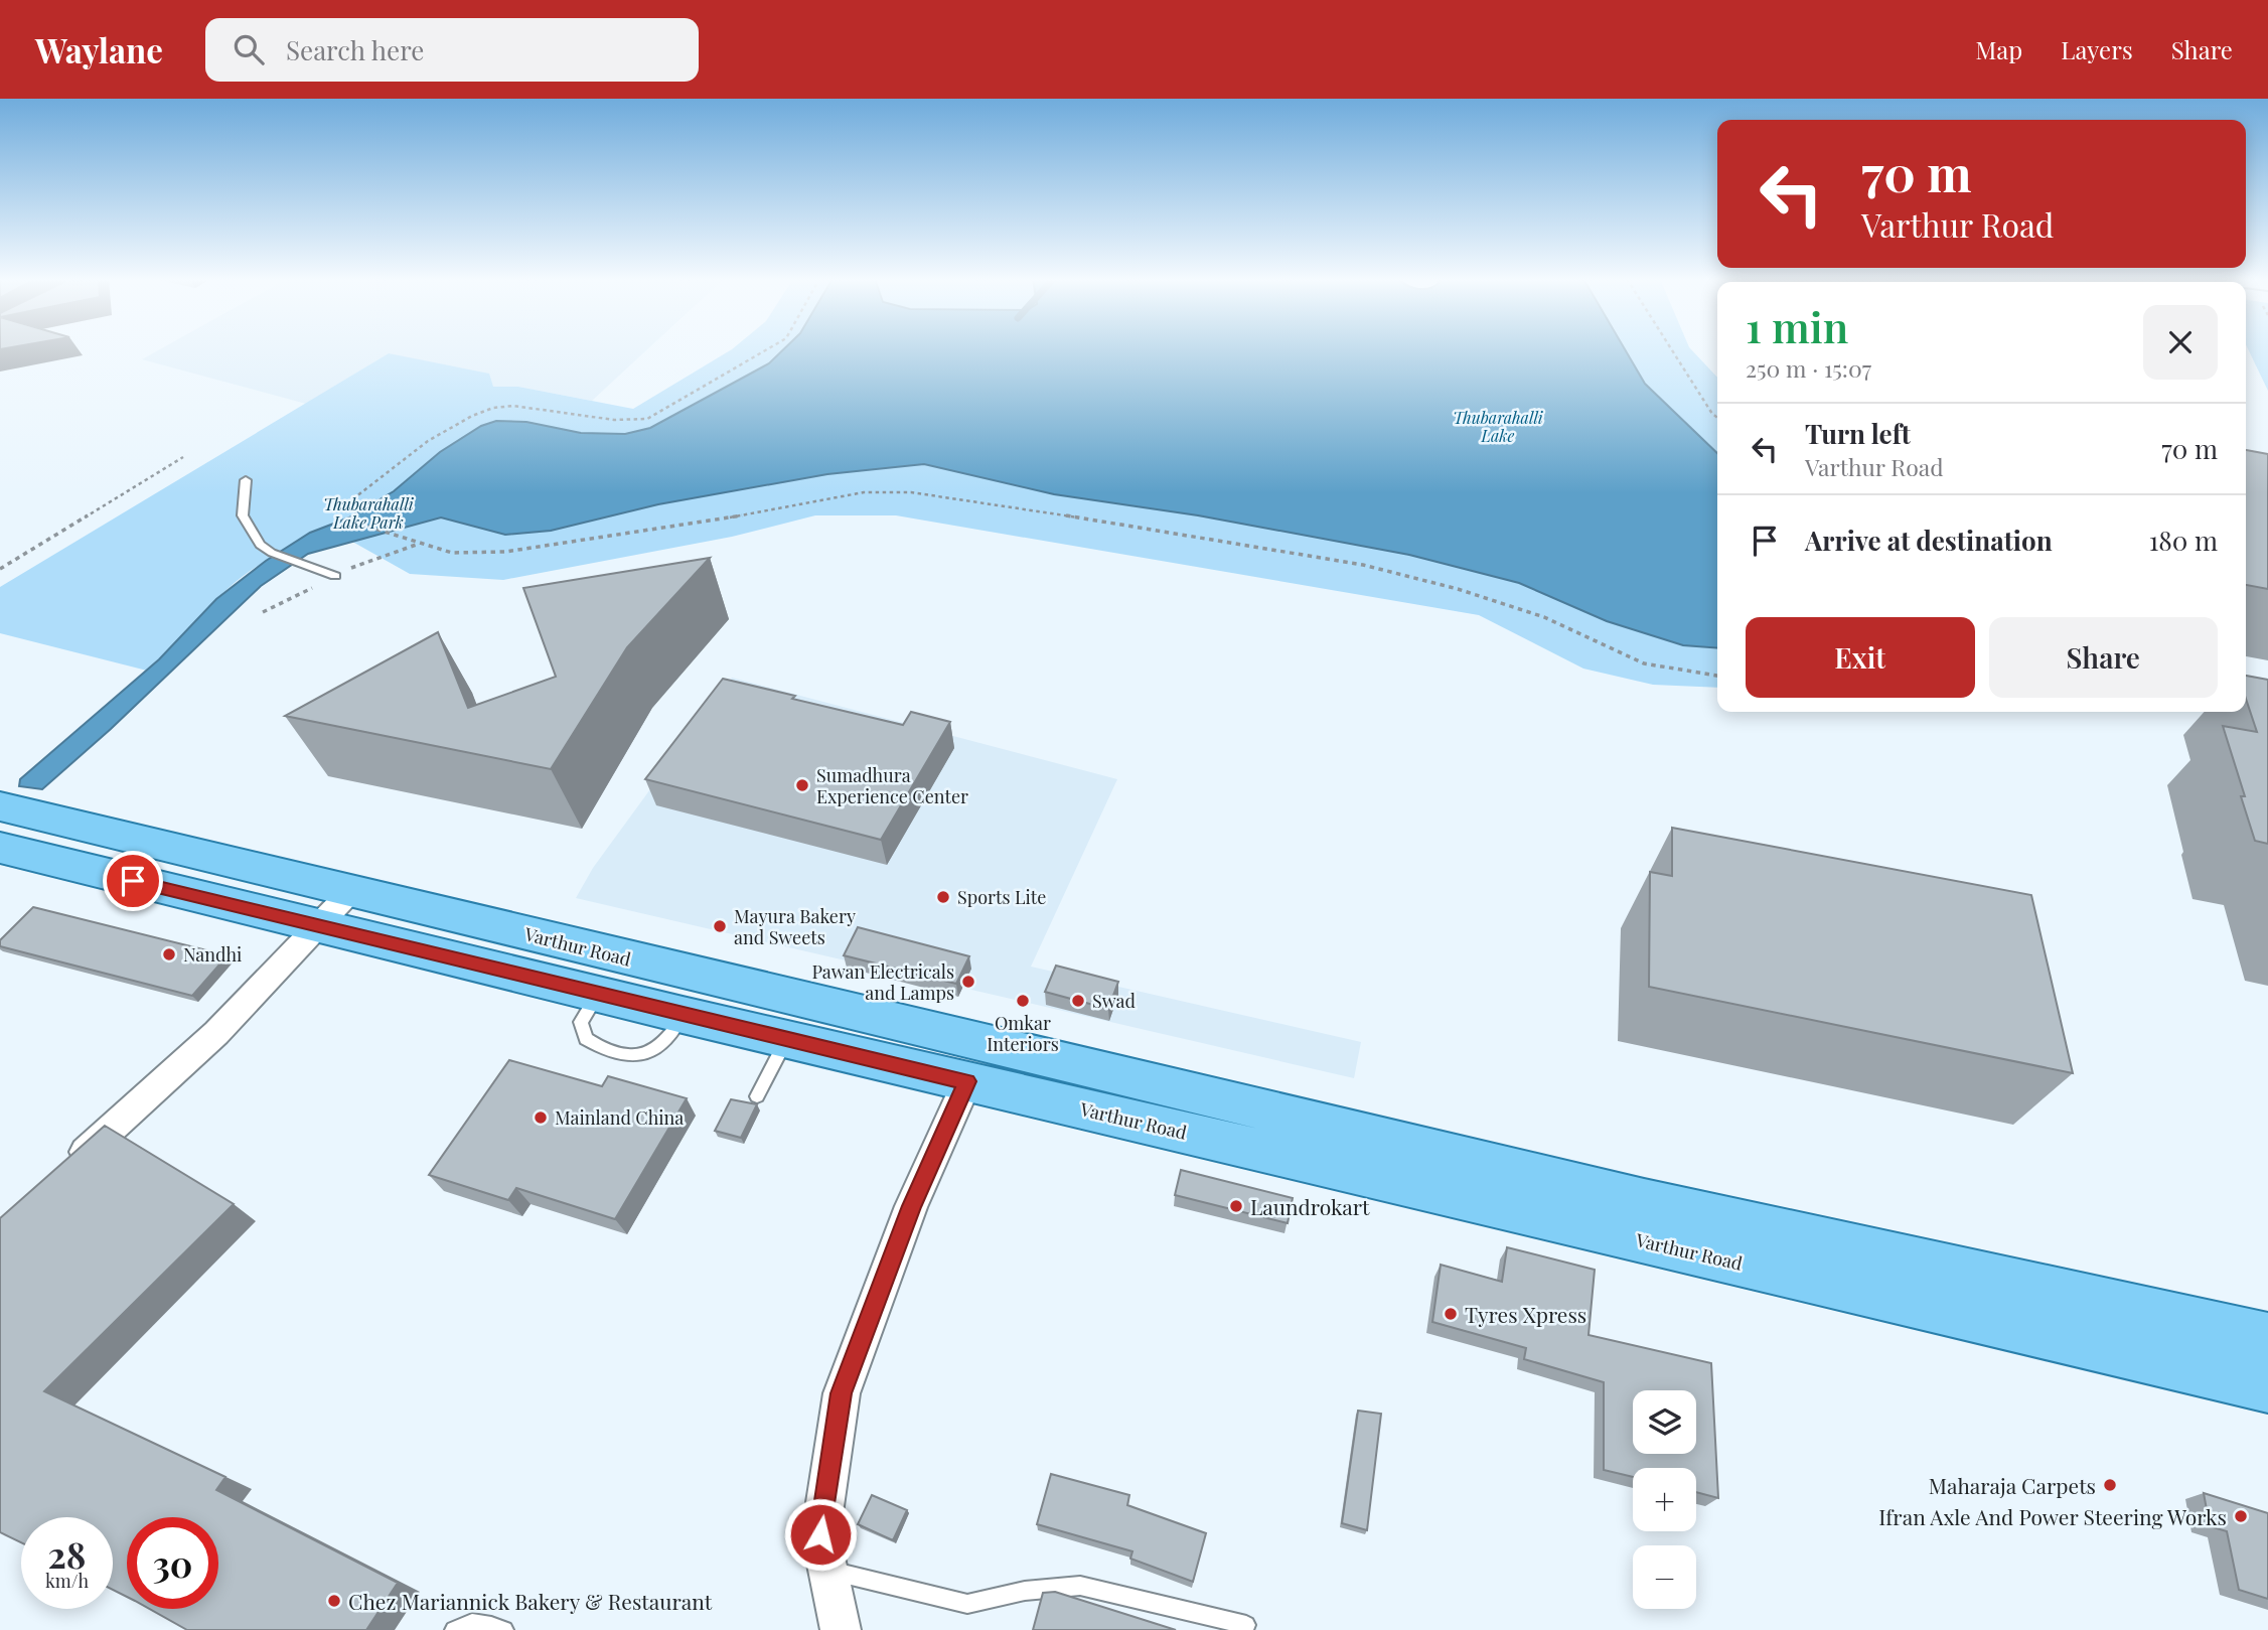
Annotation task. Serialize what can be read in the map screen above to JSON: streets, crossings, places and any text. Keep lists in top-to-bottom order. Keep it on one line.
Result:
{"streets":{"main road":["Varthur Road"]},"water":["Thubarahalli Lake"],"parks":["Thubarahalli Lake Park"],"places":["Sumadhura Experience Center","Sports Lite","Mayura Bakery and Sweets","Nandhi","Pawan Electricals and Lamps","Omkar Interiors","Swad","Mainland China","Laundrokart","Tyres Xpress","Maharaja Carpets","Ifran Axle And Power Steering Works","Chez Mariannick Bakery & Restaurant"],"page":{"header":"Waylane","search":"Search here","nav":["Map","Layers","Share"],"turn":["70 m","Varthur Road"],"heading":["1 min","250 m · 15:07"],"list":[{"name":"Turn left","note":"Varthur Road","value":"70 m"},{"name":"Arrive at destination","value":"180 m"}],"buttons":["Exit","Share"],"map_buttons":["+","−"],"speed":"28 km/h","limit":"30"}}
